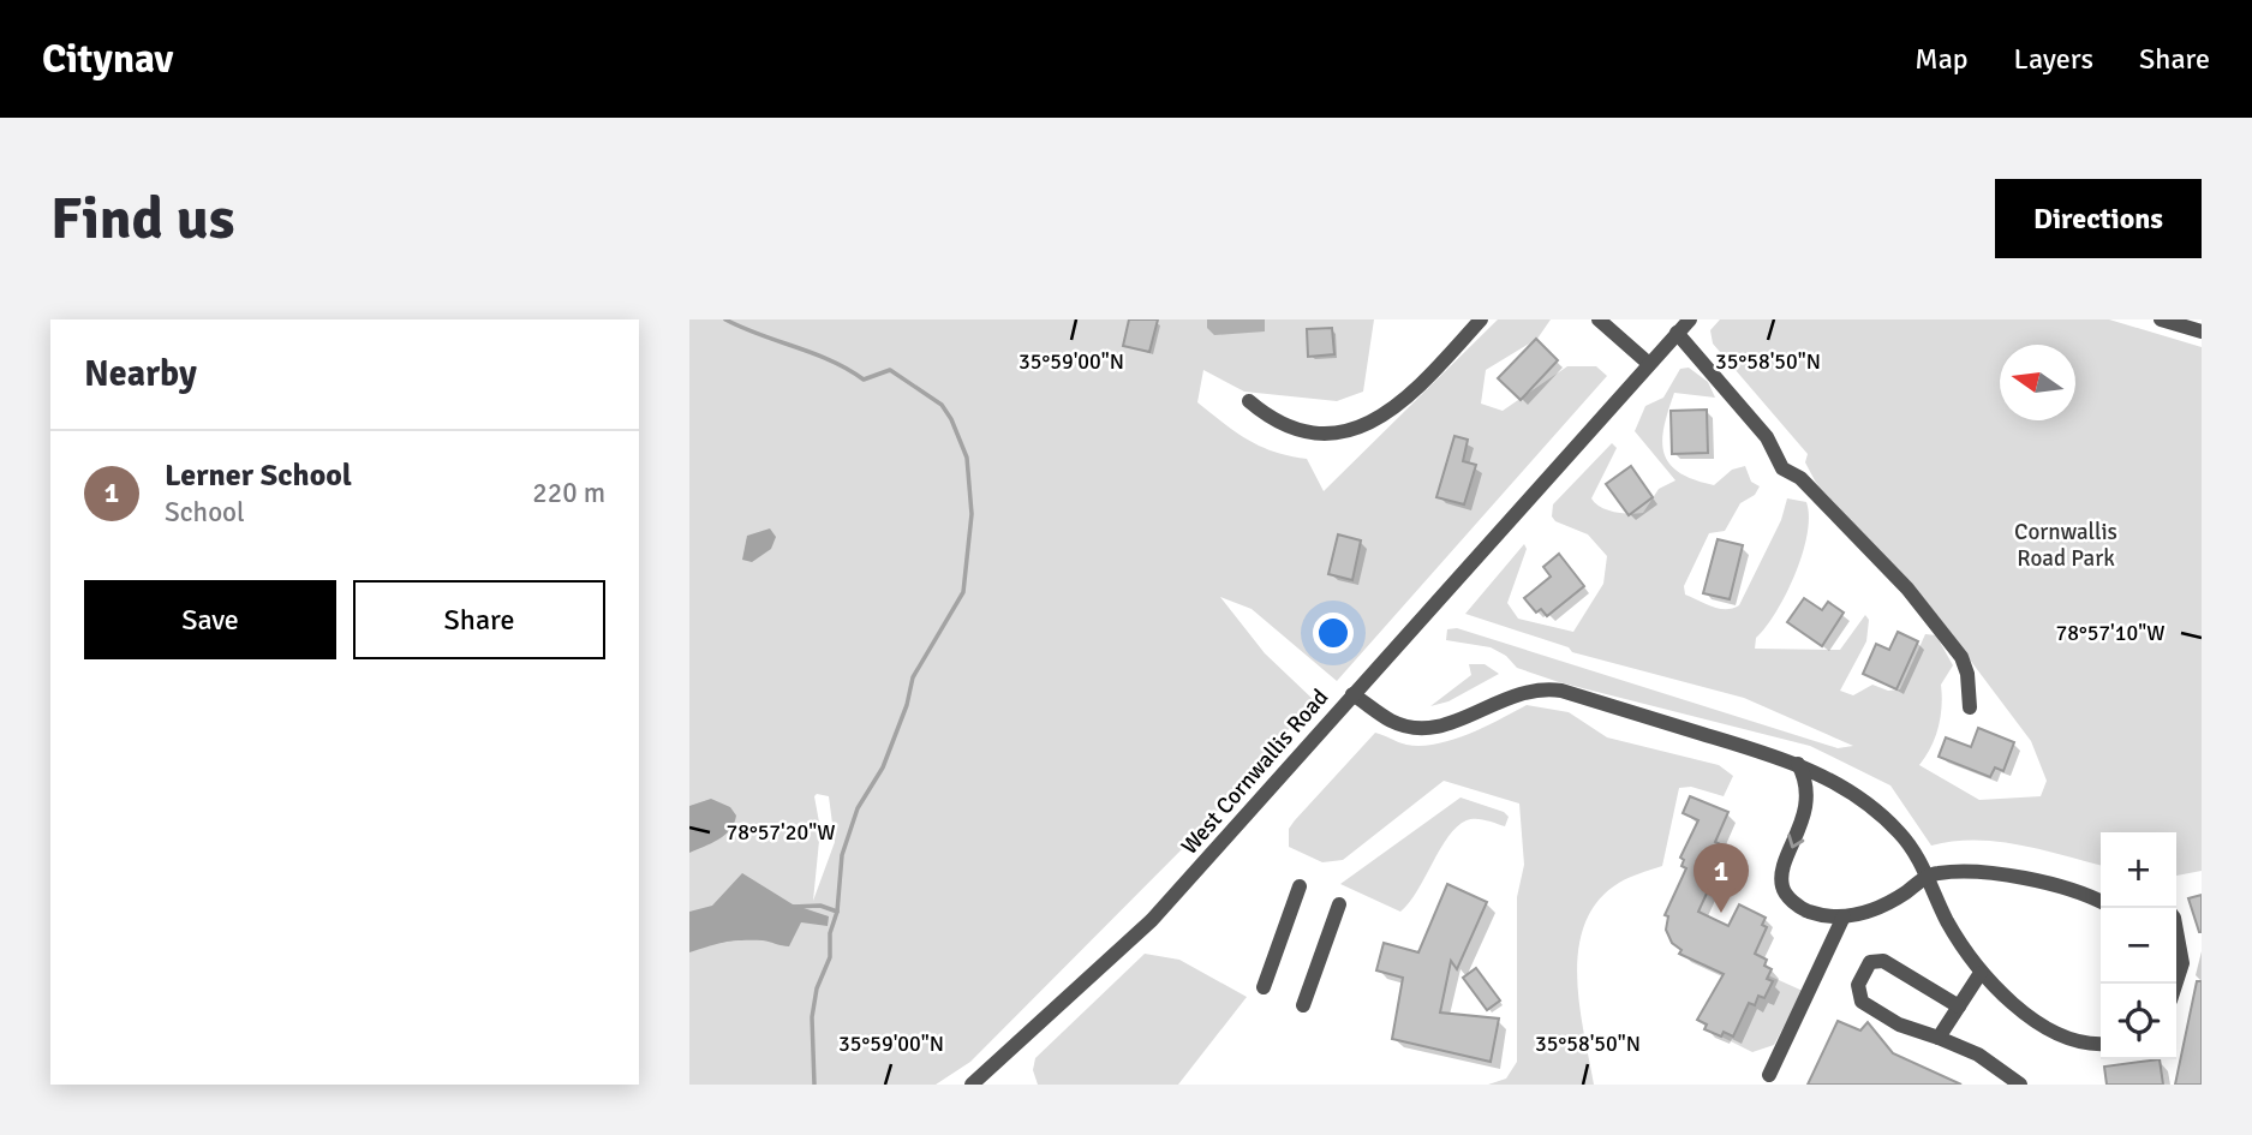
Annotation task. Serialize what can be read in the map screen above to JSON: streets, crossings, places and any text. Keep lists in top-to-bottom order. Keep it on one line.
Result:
{"streets":{"street":["West Cornwallis Road"]},"parks":["Cornwallis Road Park"],"north":"left","page":{"header":"Citynav","nav":["Map","Layers","Share"],"buttons":["Directions",["Save","Share"]],"title":"Find us","heading":"Nearby","list":[{"mark":"1","name":"Lerner School","note":"School","value":"220 m"}],"map_buttons":["+","−"],"pins":"1"},"coordinates":["35°59'00\"N","35°58'50\"N","78°57'10\"W","78°57'20\"W"]}
